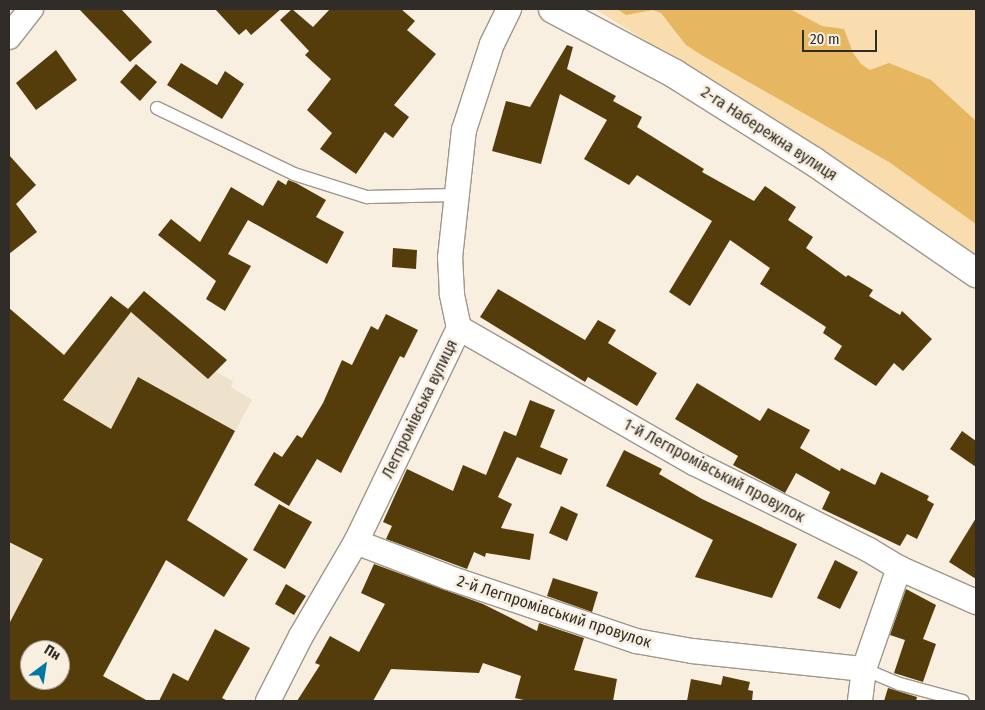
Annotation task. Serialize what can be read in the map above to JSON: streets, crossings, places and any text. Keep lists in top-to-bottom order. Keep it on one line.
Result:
{"streets":{"main road":["2-га Набережна вулиця"],"street":["Легпромівська вулиця","1-й Легпромівський провулок","2-й Легпромівський провулок"]},"crossings":[["Легпромівська вулиця","1-й Легпромівський провулок"],["Легпромівська вулиця","2-й Легпромівський провулок"]],"scale_bar":"20 m","north":"top right"}
